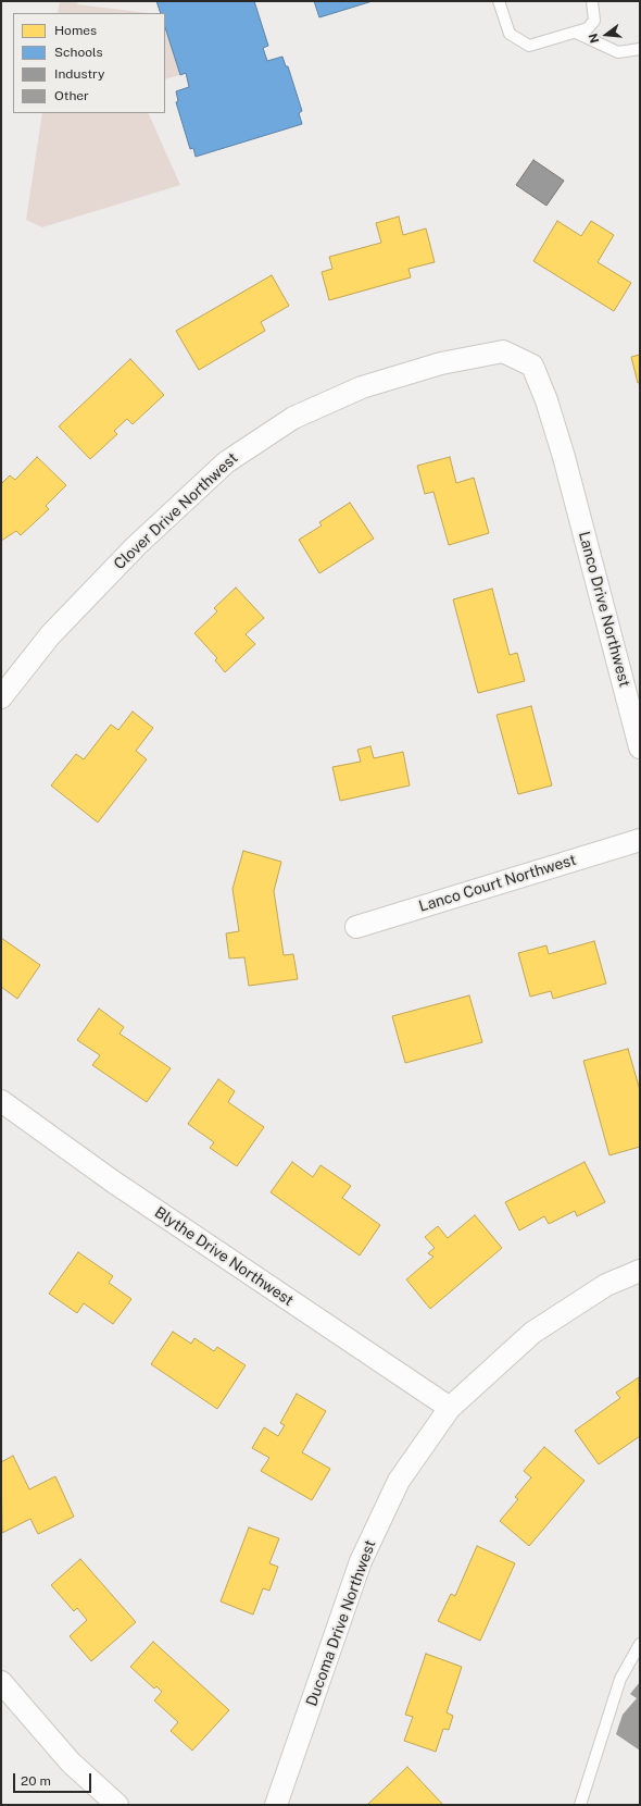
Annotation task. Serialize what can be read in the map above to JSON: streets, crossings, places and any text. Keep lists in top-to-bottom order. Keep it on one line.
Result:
{"streets":{"street":["Clover Drive Northwest","Lanco Drive Northwest","Lanco Court Northwest","Blythe Drive Northwest","Ducoma Drive Northwest"]},"crossings":[["Clover Drive Northwest","Lanco Drive Northwest"],["Blythe Drive Northwest","Ducoma Drive Northwest"]],"legend":["Homes","Schools","Industry","Other"],"scale_bar":"20 m","north":"left"}
